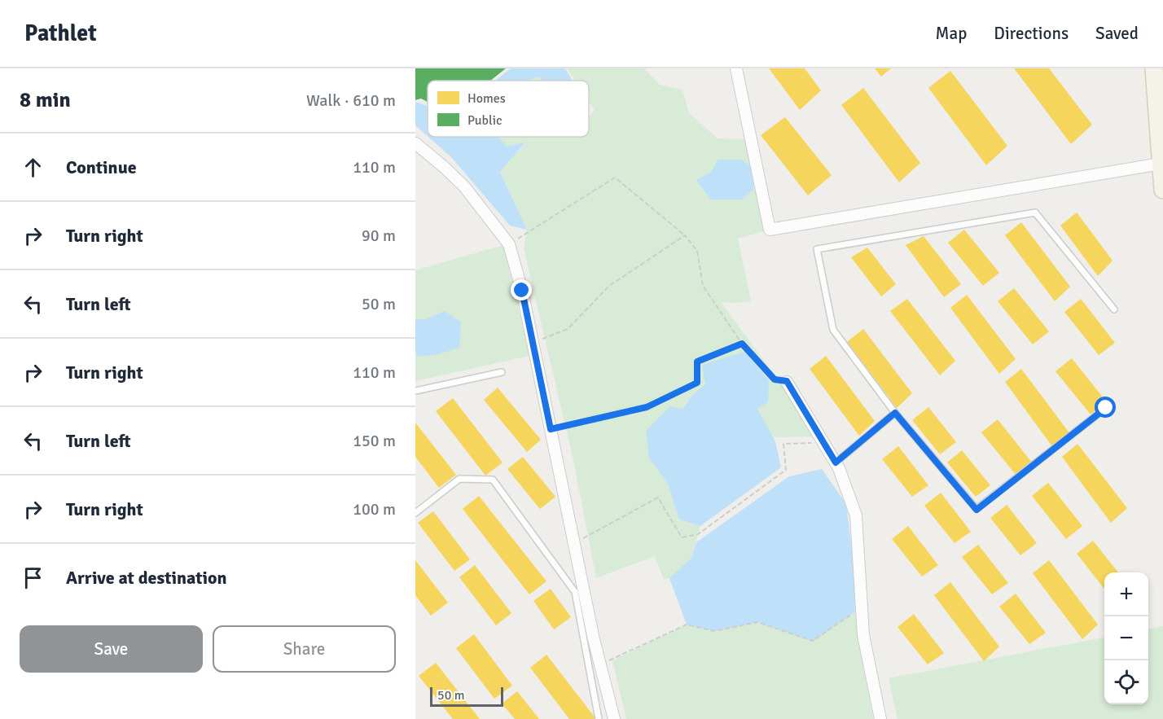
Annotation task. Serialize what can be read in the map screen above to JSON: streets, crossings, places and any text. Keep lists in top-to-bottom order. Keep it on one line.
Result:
{"legend":["Homes","Public"],"scale_bar":"50 m","page":{"header":"Pathlet","nav":["Map","Directions","Saved"],"heading":["8 min","Walk · 610 m"],"list":[["Continue","110 m"],["Turn right","90 m"],["Turn left","50 m"],["Turn right","110 m"],["Turn left","150 m"],["Turn right","100 m"],"Arrive at destination"],"map_buttons":["+","−"],"buttons":["Save","Share"],"scale":"50 m"}}
